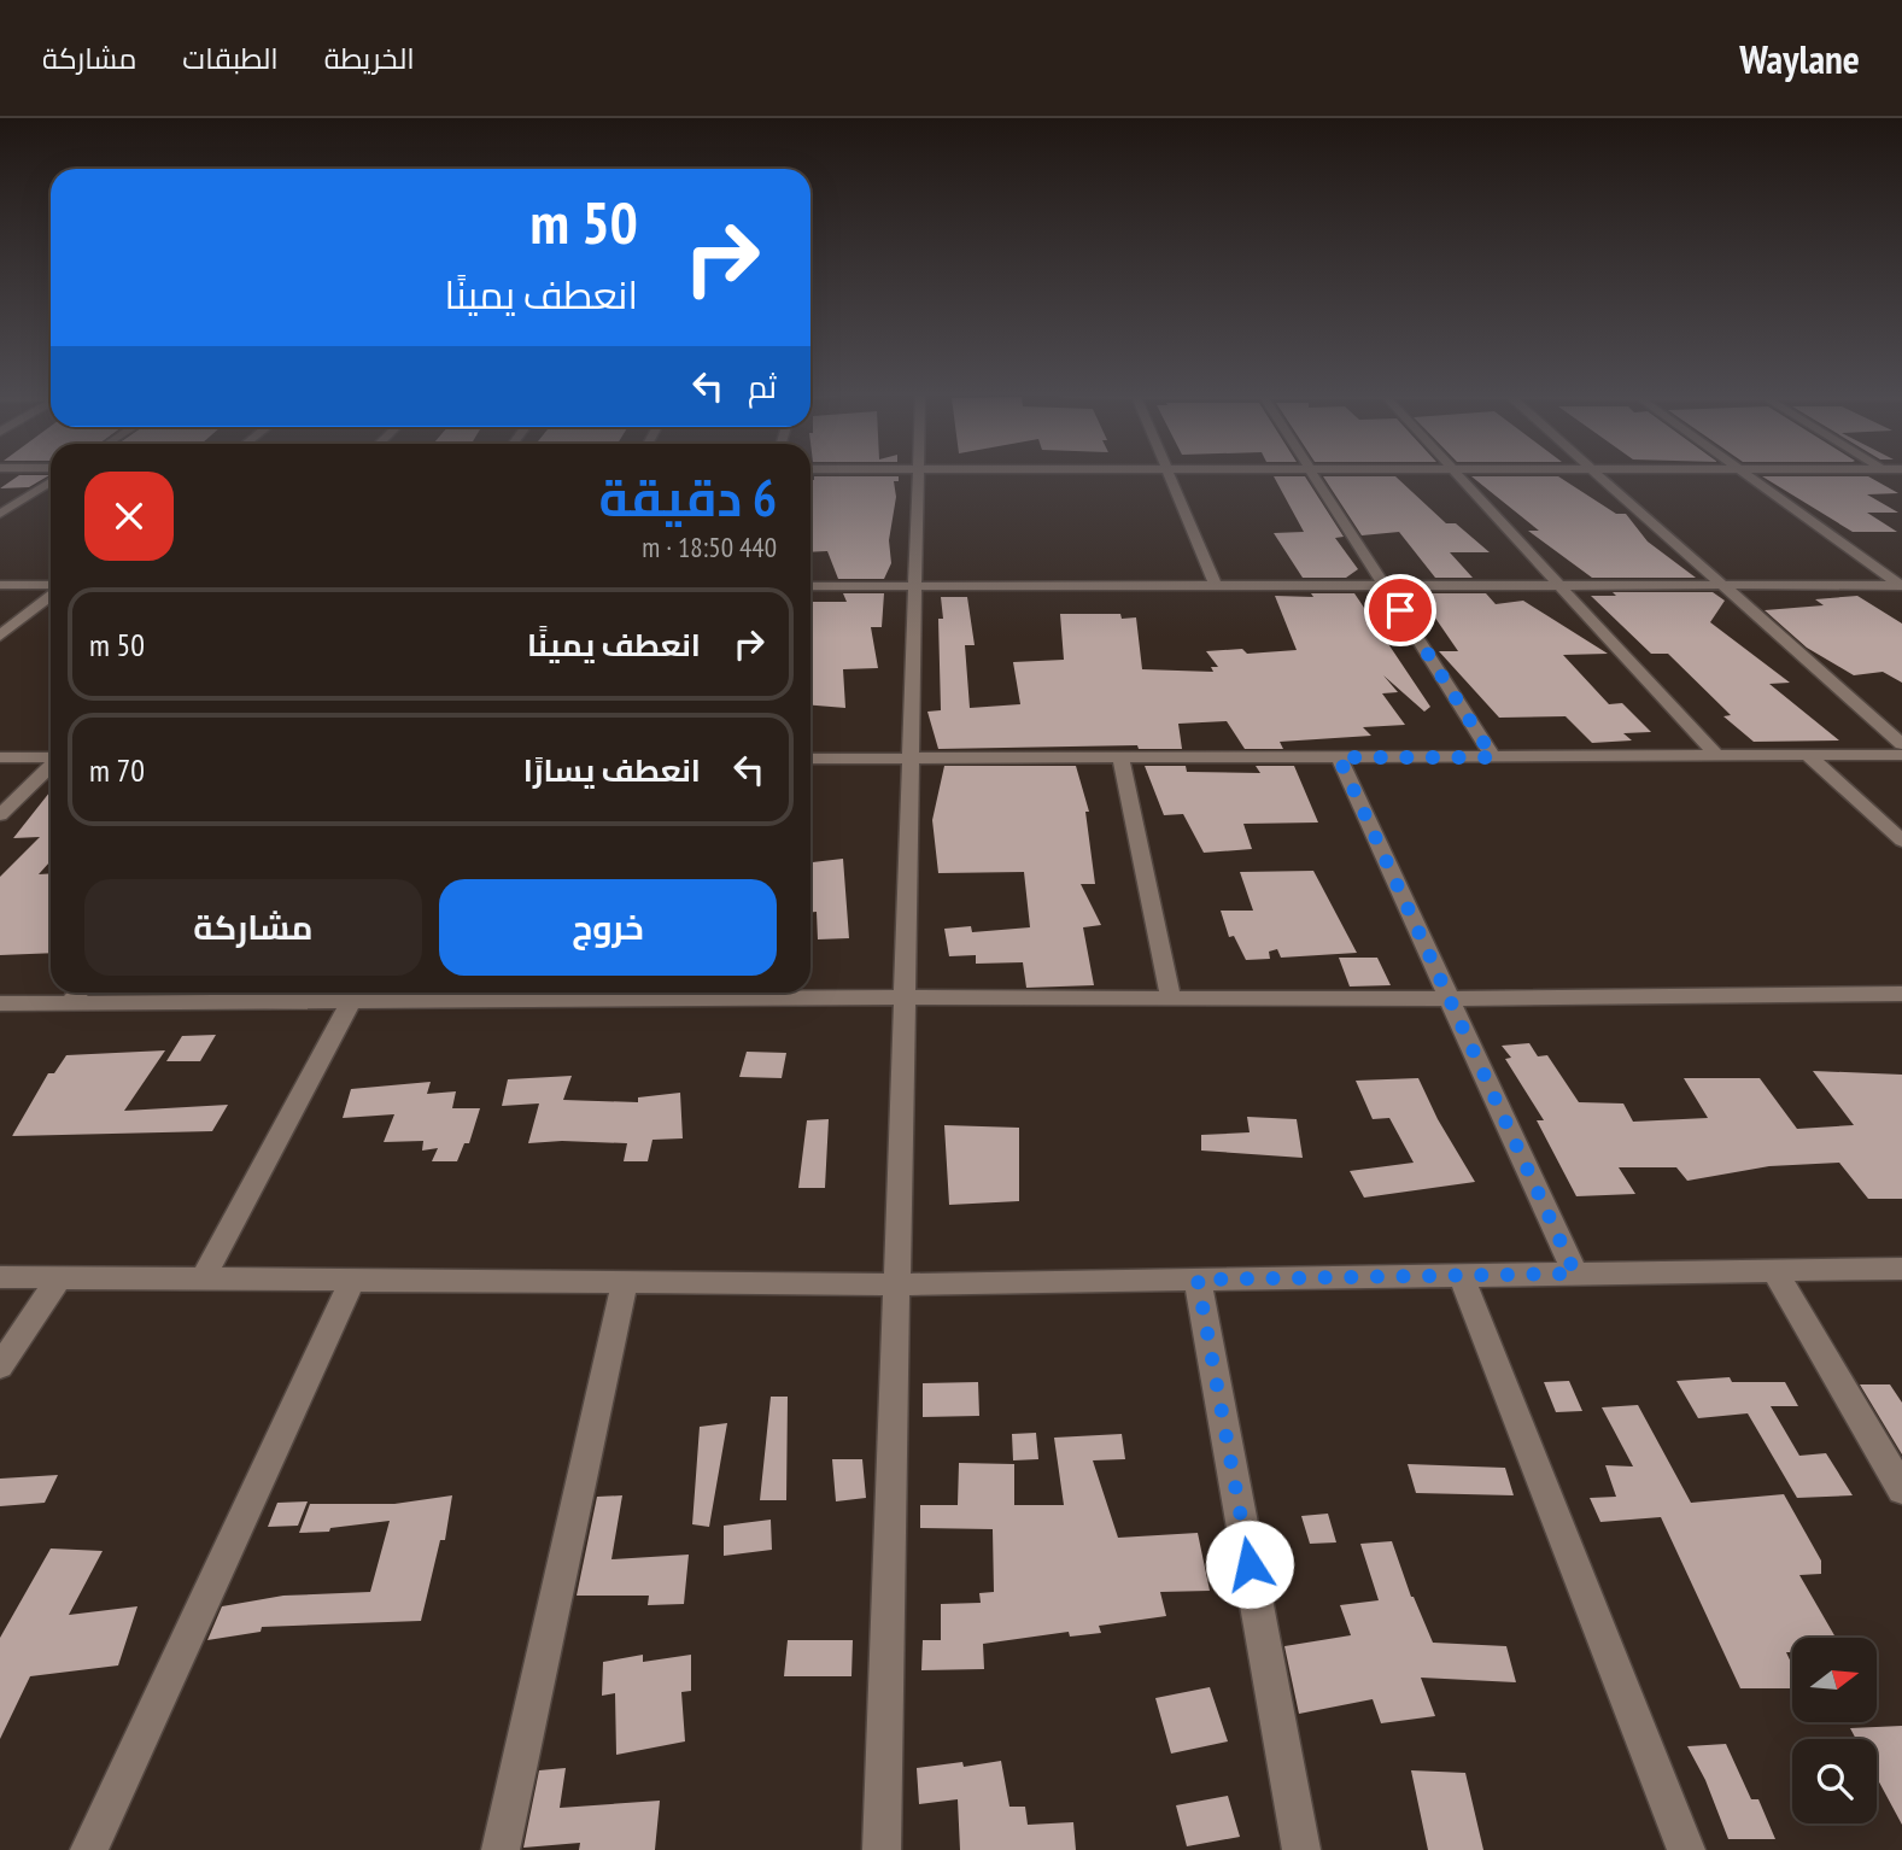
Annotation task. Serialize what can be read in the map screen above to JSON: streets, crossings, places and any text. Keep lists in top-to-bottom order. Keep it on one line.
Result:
{"north":"right","page":{"header":"Waylane","nav":["الخريطة","الطبقات","مشاركة"],"turn":["50 m","انعطف يمينًا"],"then":"ثم","heading":["6 دقيقة","440 m · 18:50"],"list":[{"name":"انعطف يمينًا","value":"50 m"},{"name":"انعطف يسارًا","value":"70 m"}],"buttons":["خروج","مشاركة"]}}
